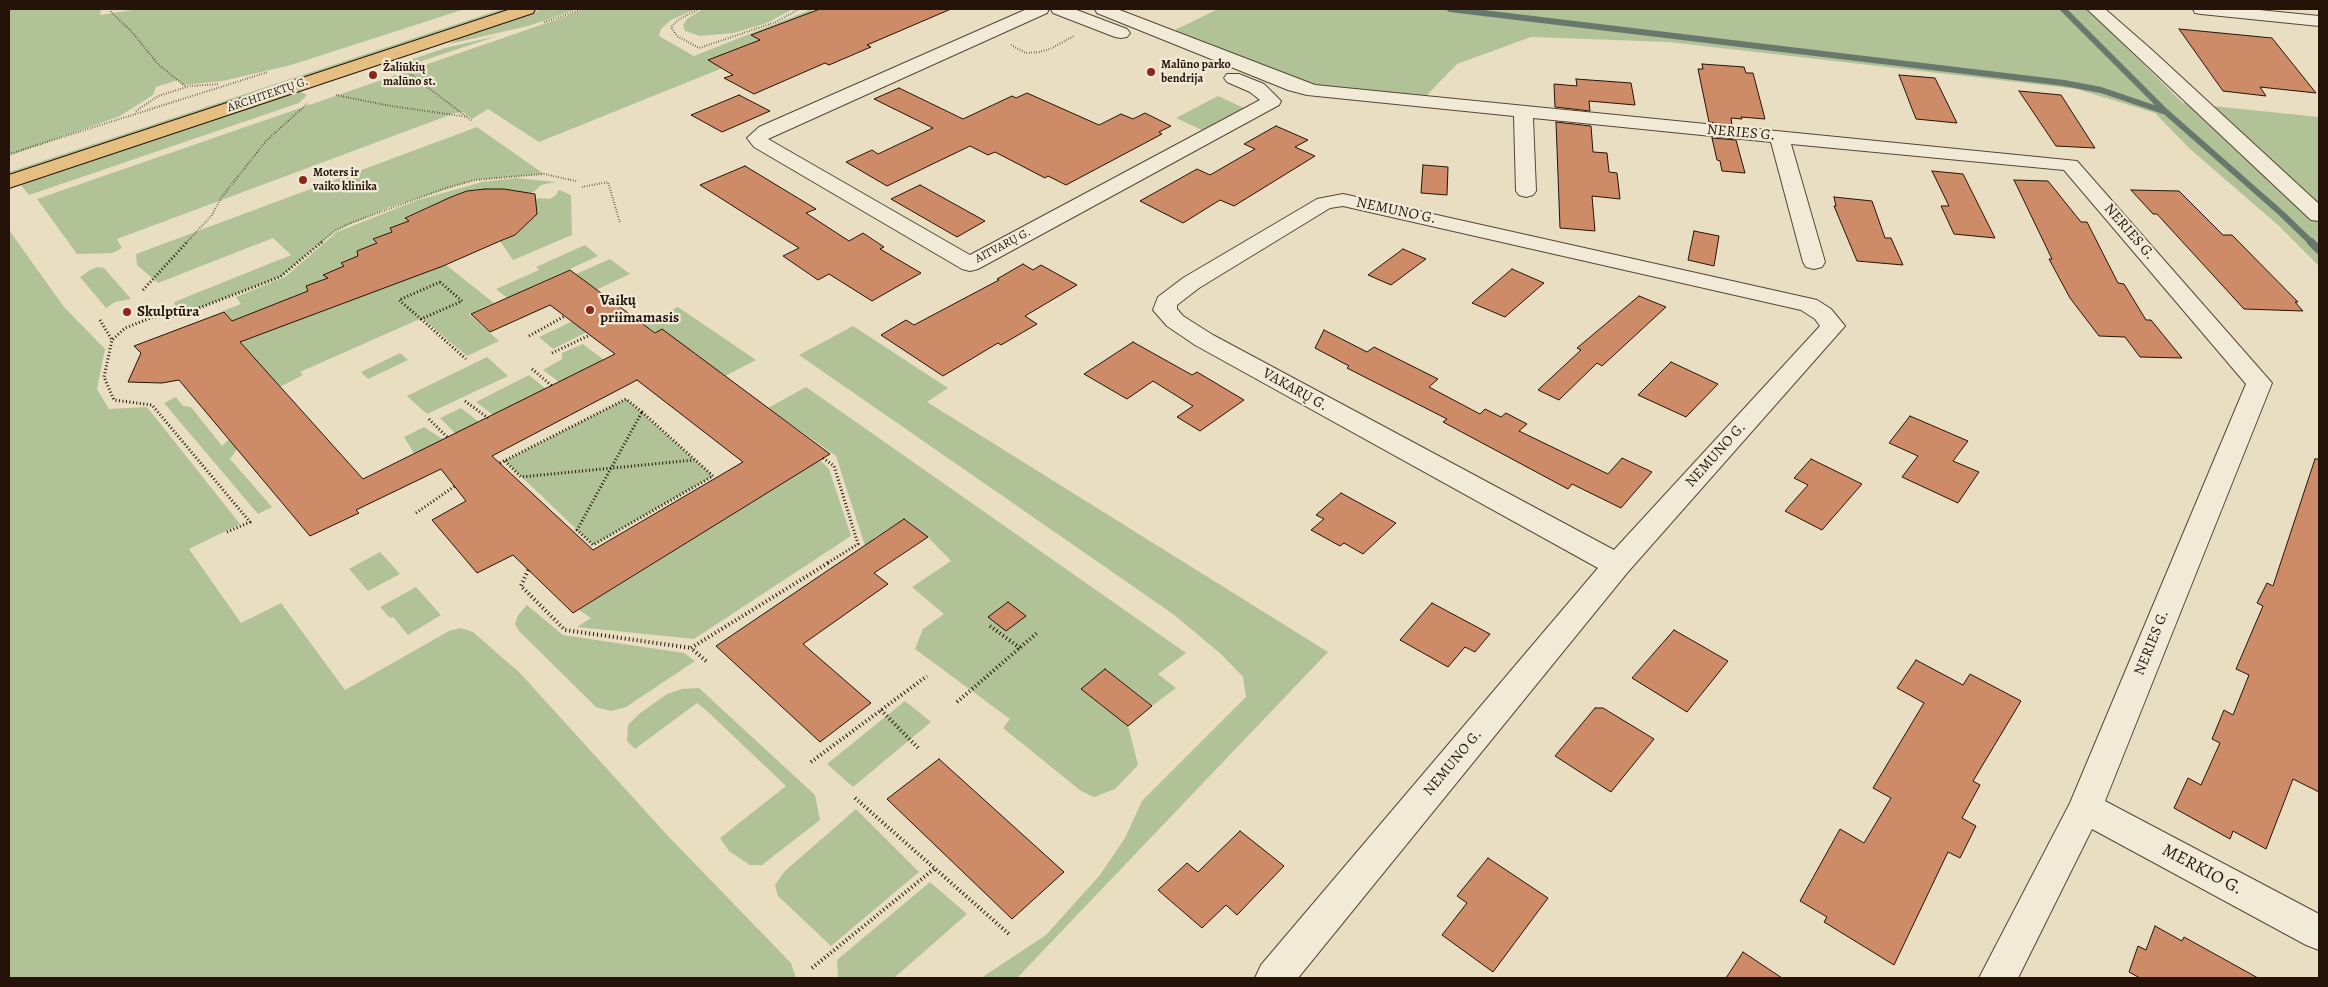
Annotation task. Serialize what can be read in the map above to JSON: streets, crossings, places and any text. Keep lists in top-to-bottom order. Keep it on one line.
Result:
{"streets":{"main road":["ARCHITEKTŲ G."],"street":["NERIES G.","NEMUNO G.","AITVARŲ G.","VAKARŲ G.","MERKIO G."]},"crossings":[["NERIES G.","MERKIO G."],["NEMUNO G.","VAKARŲ G."]],"places":["Malūno parko bendrija","Žaliūkių malūno st.","Moters ir vaiko klinika","Vaikų priimamasis","Skulptūra"]}
